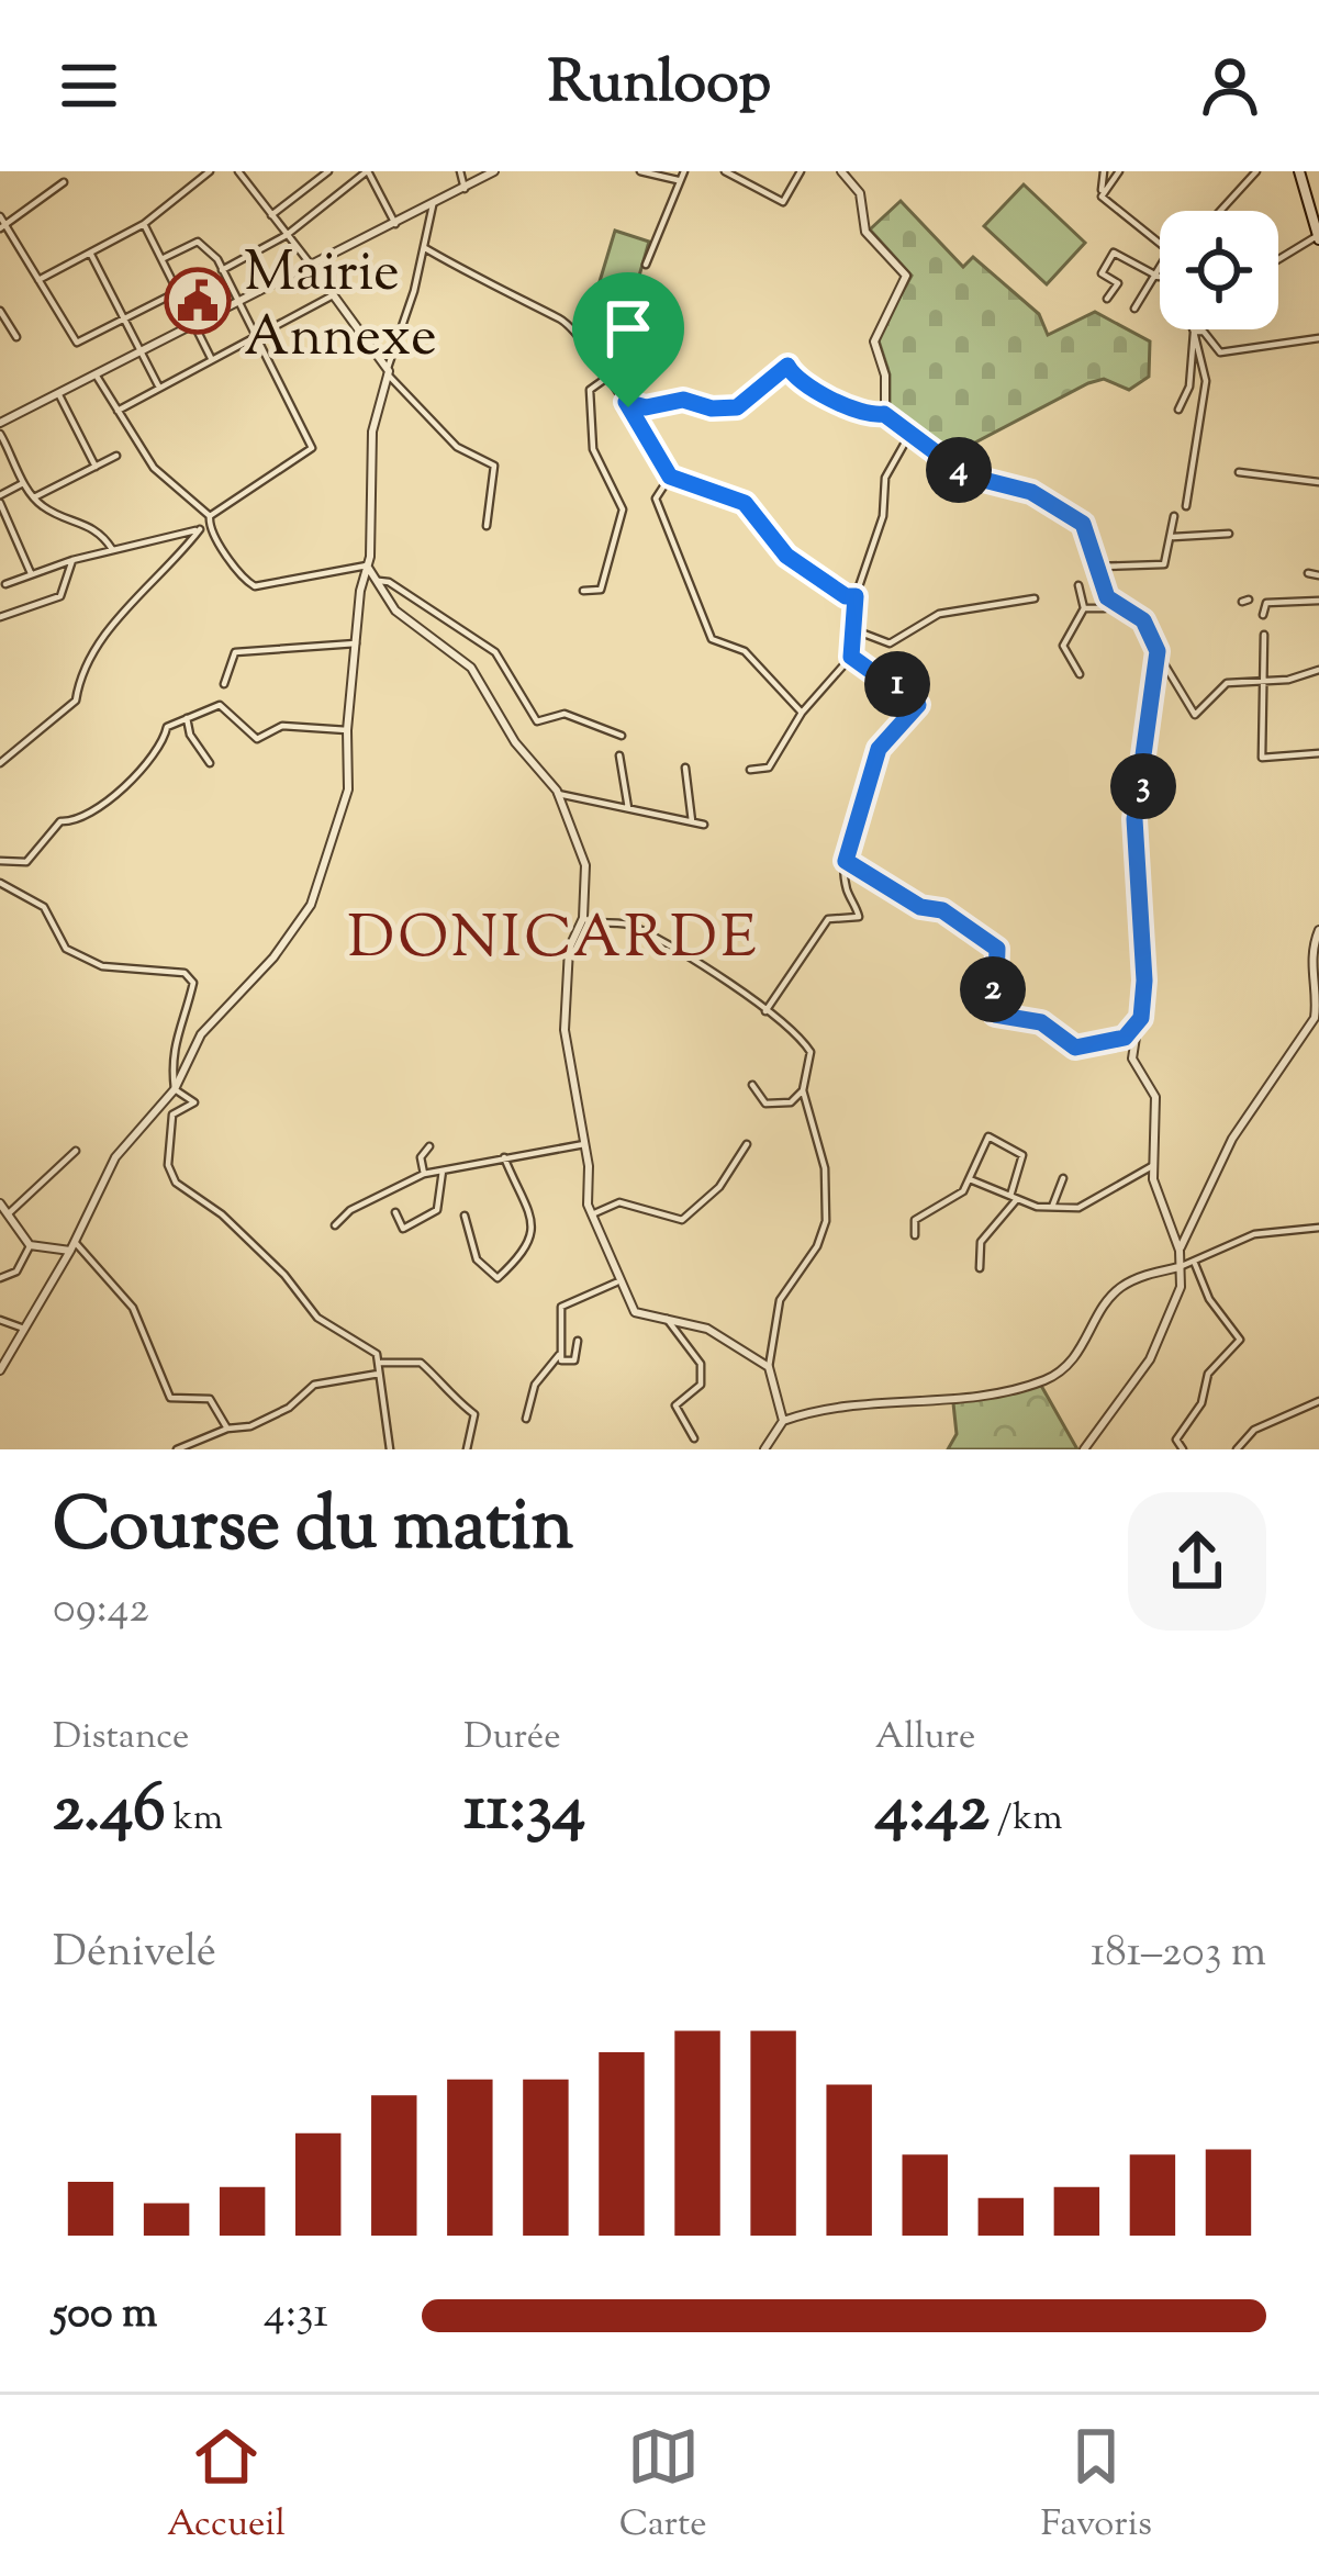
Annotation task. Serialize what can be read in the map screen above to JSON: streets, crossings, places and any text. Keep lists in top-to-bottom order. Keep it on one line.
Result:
{"districts":["DONICARDE"],"places":{"public building":["Mairie Annexe"]},"page":{"header":"Runloop","pins":["4","1","3","2"],"heading":["Course du matin","09:42"],"stats":[["Distance","2.46 km"],["Durée","11:34"],["Allure","4:42 /km"]],"chart":["Dénivelé","181–203 m"],"list":[{"name":"500 m","note":"4:31"}],"tabs":["Accueil","Carte","Favoris"]}}
